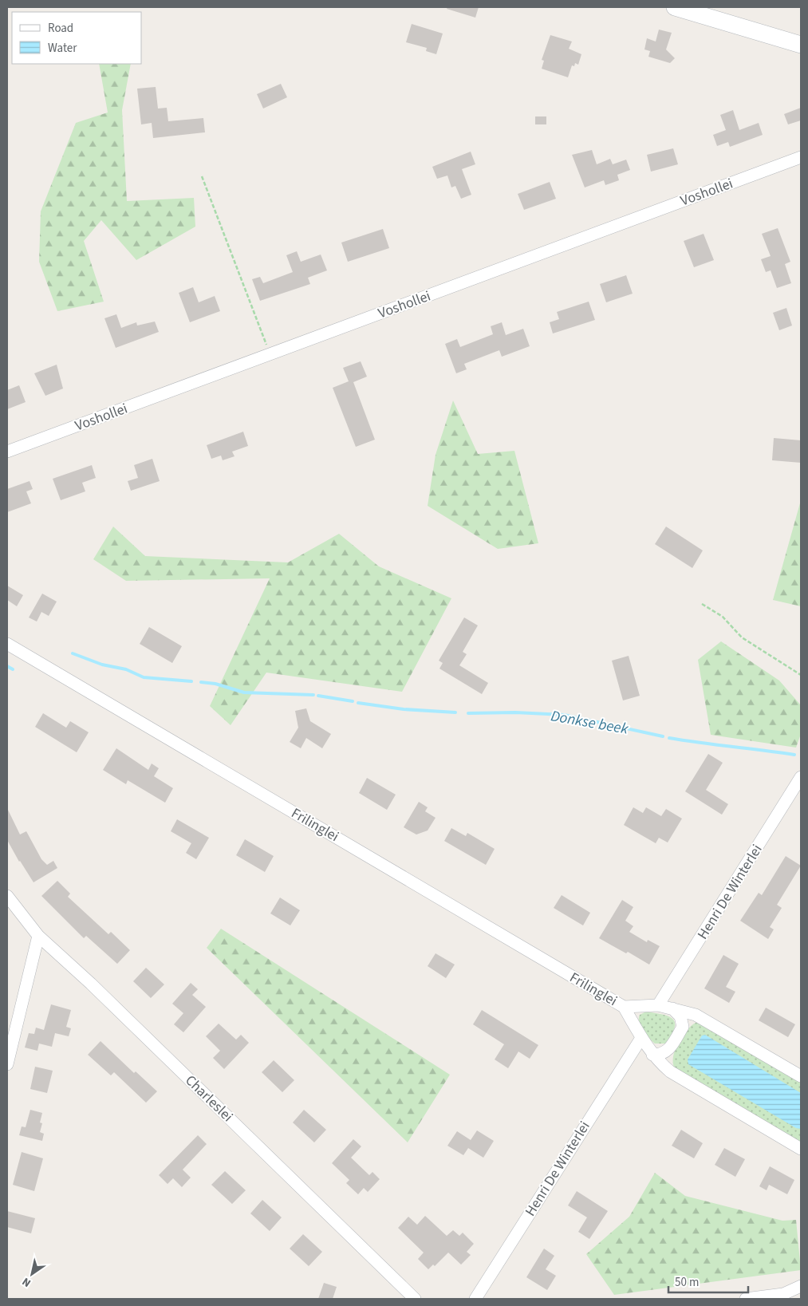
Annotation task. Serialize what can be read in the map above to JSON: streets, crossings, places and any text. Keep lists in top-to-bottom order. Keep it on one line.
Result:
{"streets":{"street":["Voshollei","Frilinglei","Henri De Winterlei","Charleslei"]},"crossings":[["Frilinglei","Henri De Winterlei"]],"water":["Donkse beek"],"legend":["Road","Water"],"scale_bar":"50 m","north":"bottom left"}
